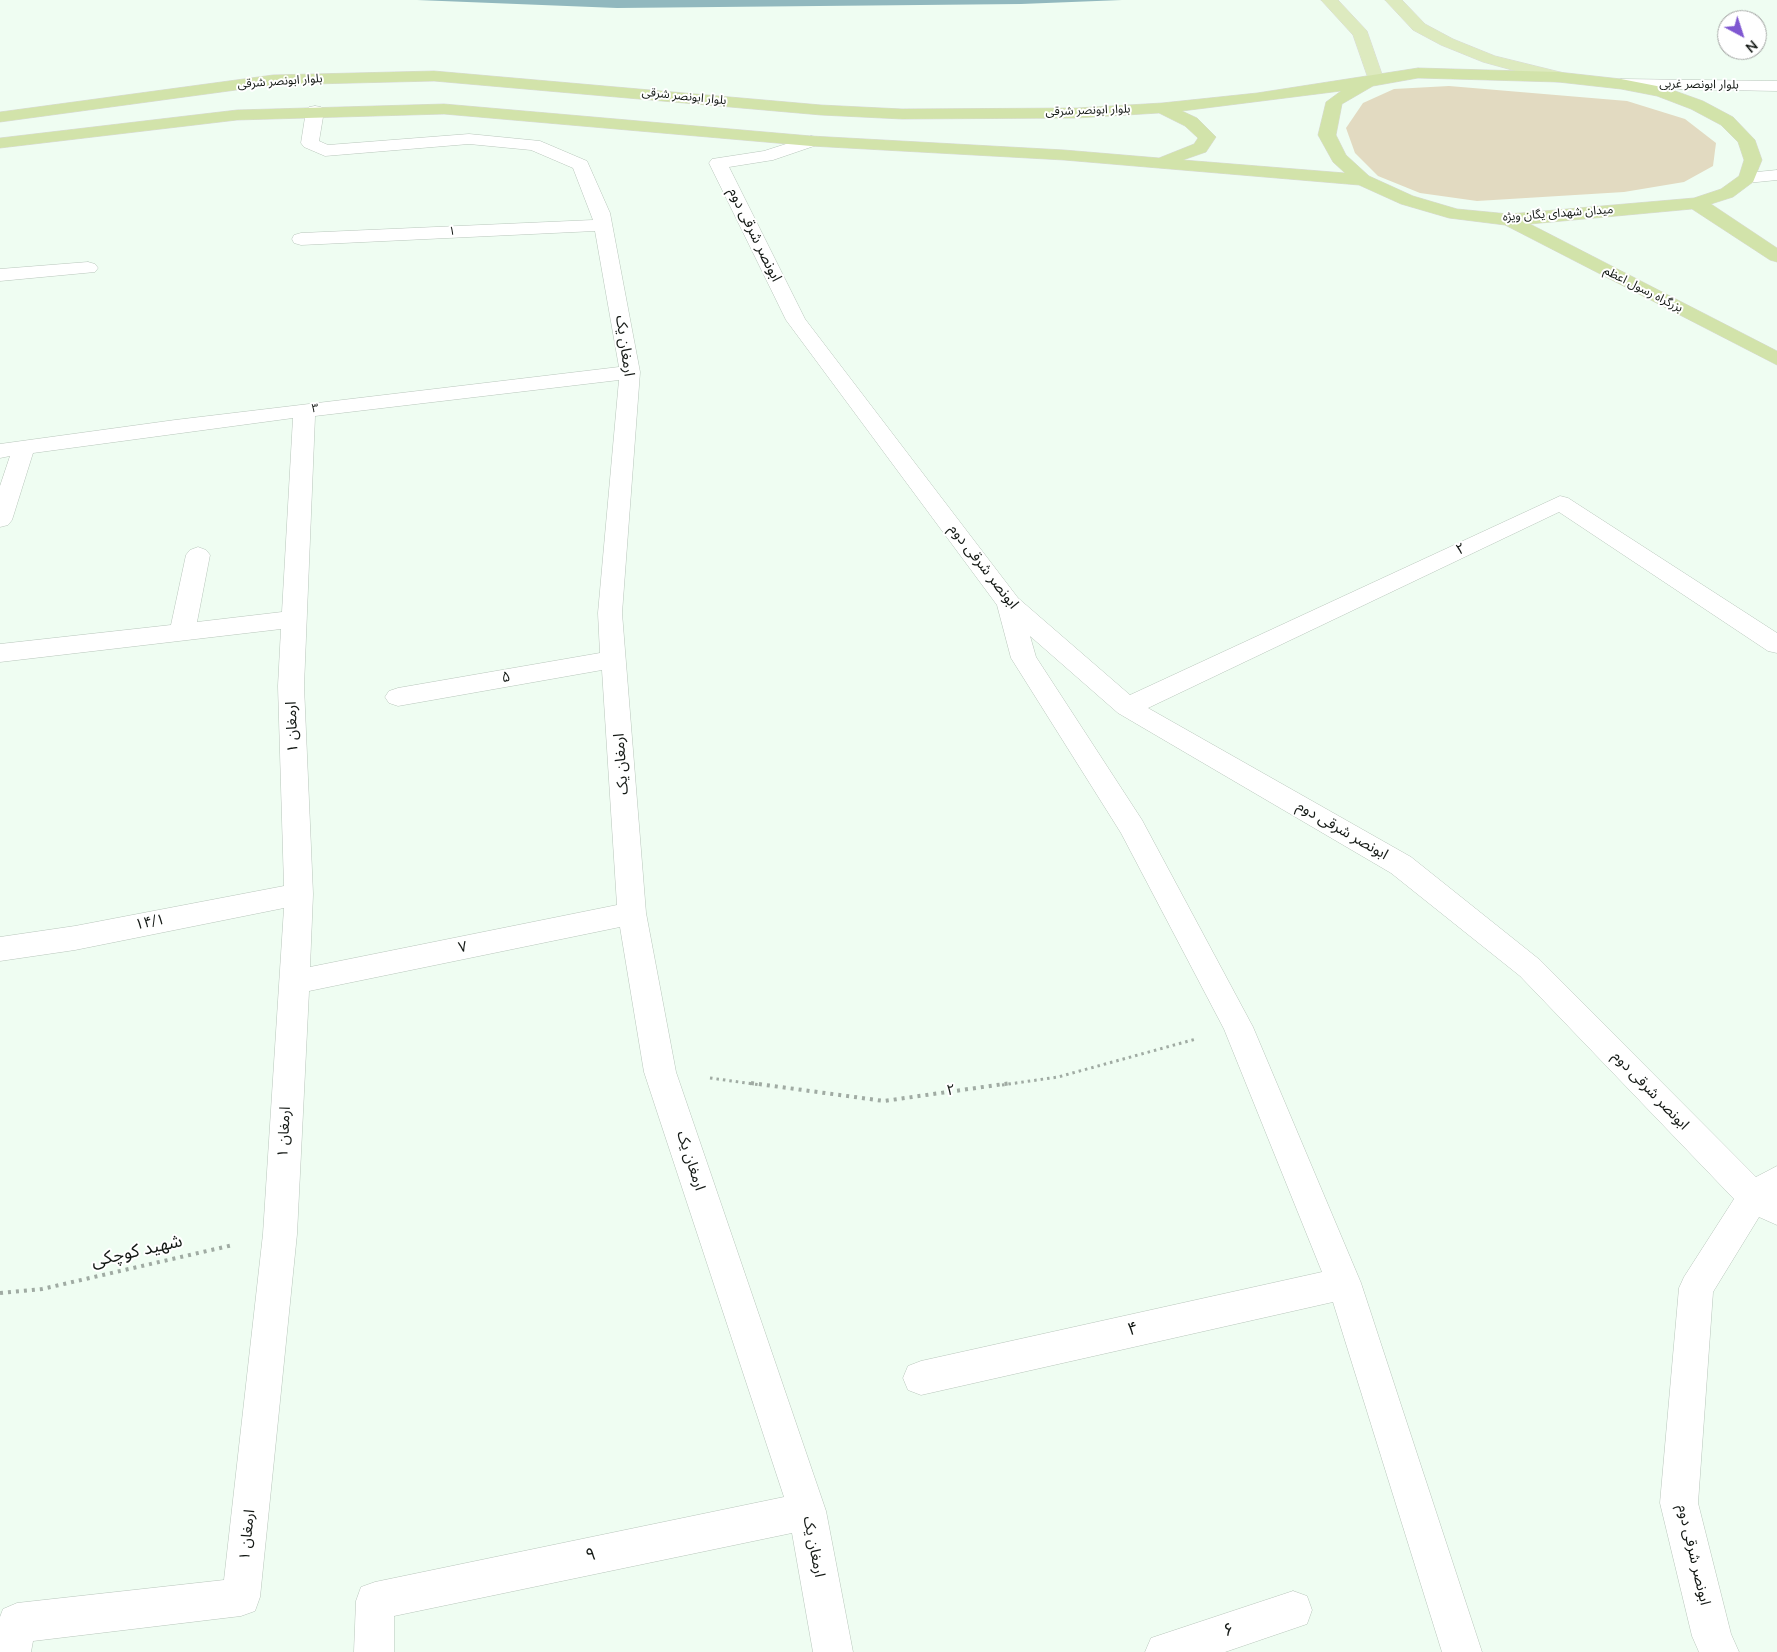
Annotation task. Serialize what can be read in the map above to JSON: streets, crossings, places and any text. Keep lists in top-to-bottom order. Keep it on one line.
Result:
{"streets":{"highway":["بلوار ابونصر شرقی","میدان شهدای یگان ویژه","بزرگراه رسول اعظم"],"street":["بلوار ابونصر غربی","۱","ابونصر شرقی دوم","ارمغان یک","۳","۲","۵","ارمغان ۱","۱۴/۱","۷","۴","۹","۶"],"path":["شهید کوچکی"]},"crossings":[["بلوار ابونصر شرقی","میدان شهدای یگان ویژه"],["بلوار ابونصر شرقی","ابونصر شرقی دوم"],["بلوار ابونصر شرقی","ارمغان یک"],["بلوار ابونصر غربی","میدان شهدای یگان ویژه"],["میدان شهدای یگان ویژه","بزرگراه رسول اعظم"],["۱","ارمغان یک"],["ابونصر شرقی دوم","۲"],["ارمغان یک","۳"],["ارمغان یک","۲"],["ارمغان یک","۵"],["ارمغان یک","۷"],["ارمغان یک","۹"],["۳","ارمغان ۱"],["ارمغان ۱","۱۴/۱"],["ارمغان ۱","۷"],["ارمغان ۱","شهید کوچکی"]],"north":"bottom right"}
